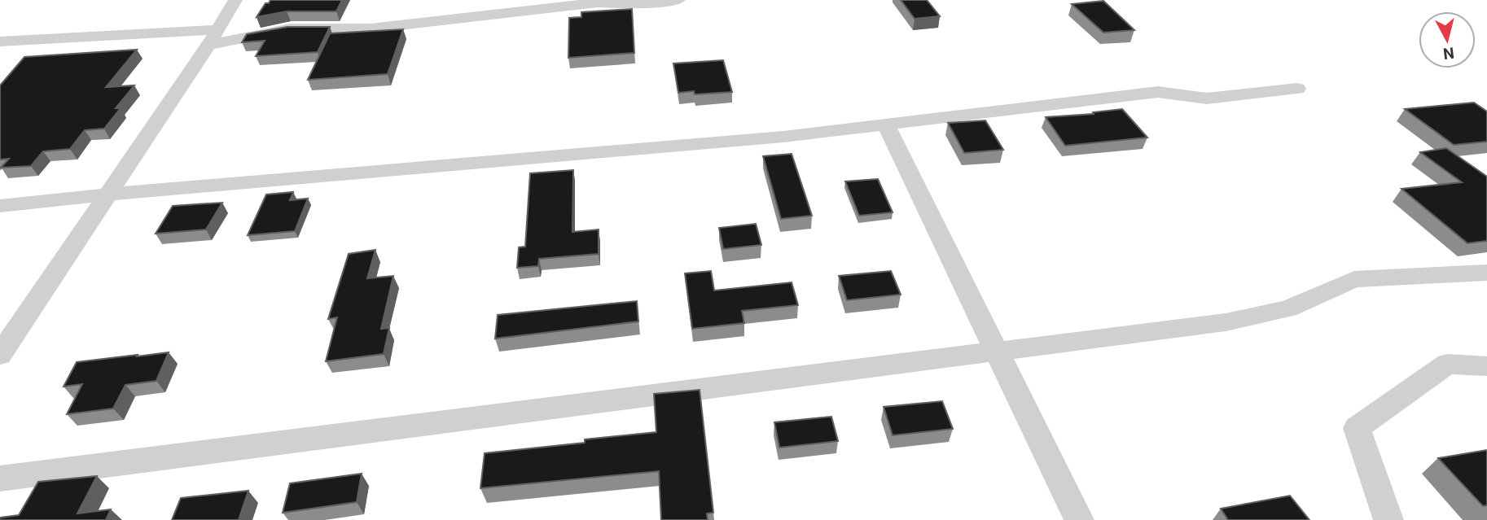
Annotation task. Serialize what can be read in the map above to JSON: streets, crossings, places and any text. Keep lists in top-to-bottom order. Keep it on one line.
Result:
{"north":"bottom"}
